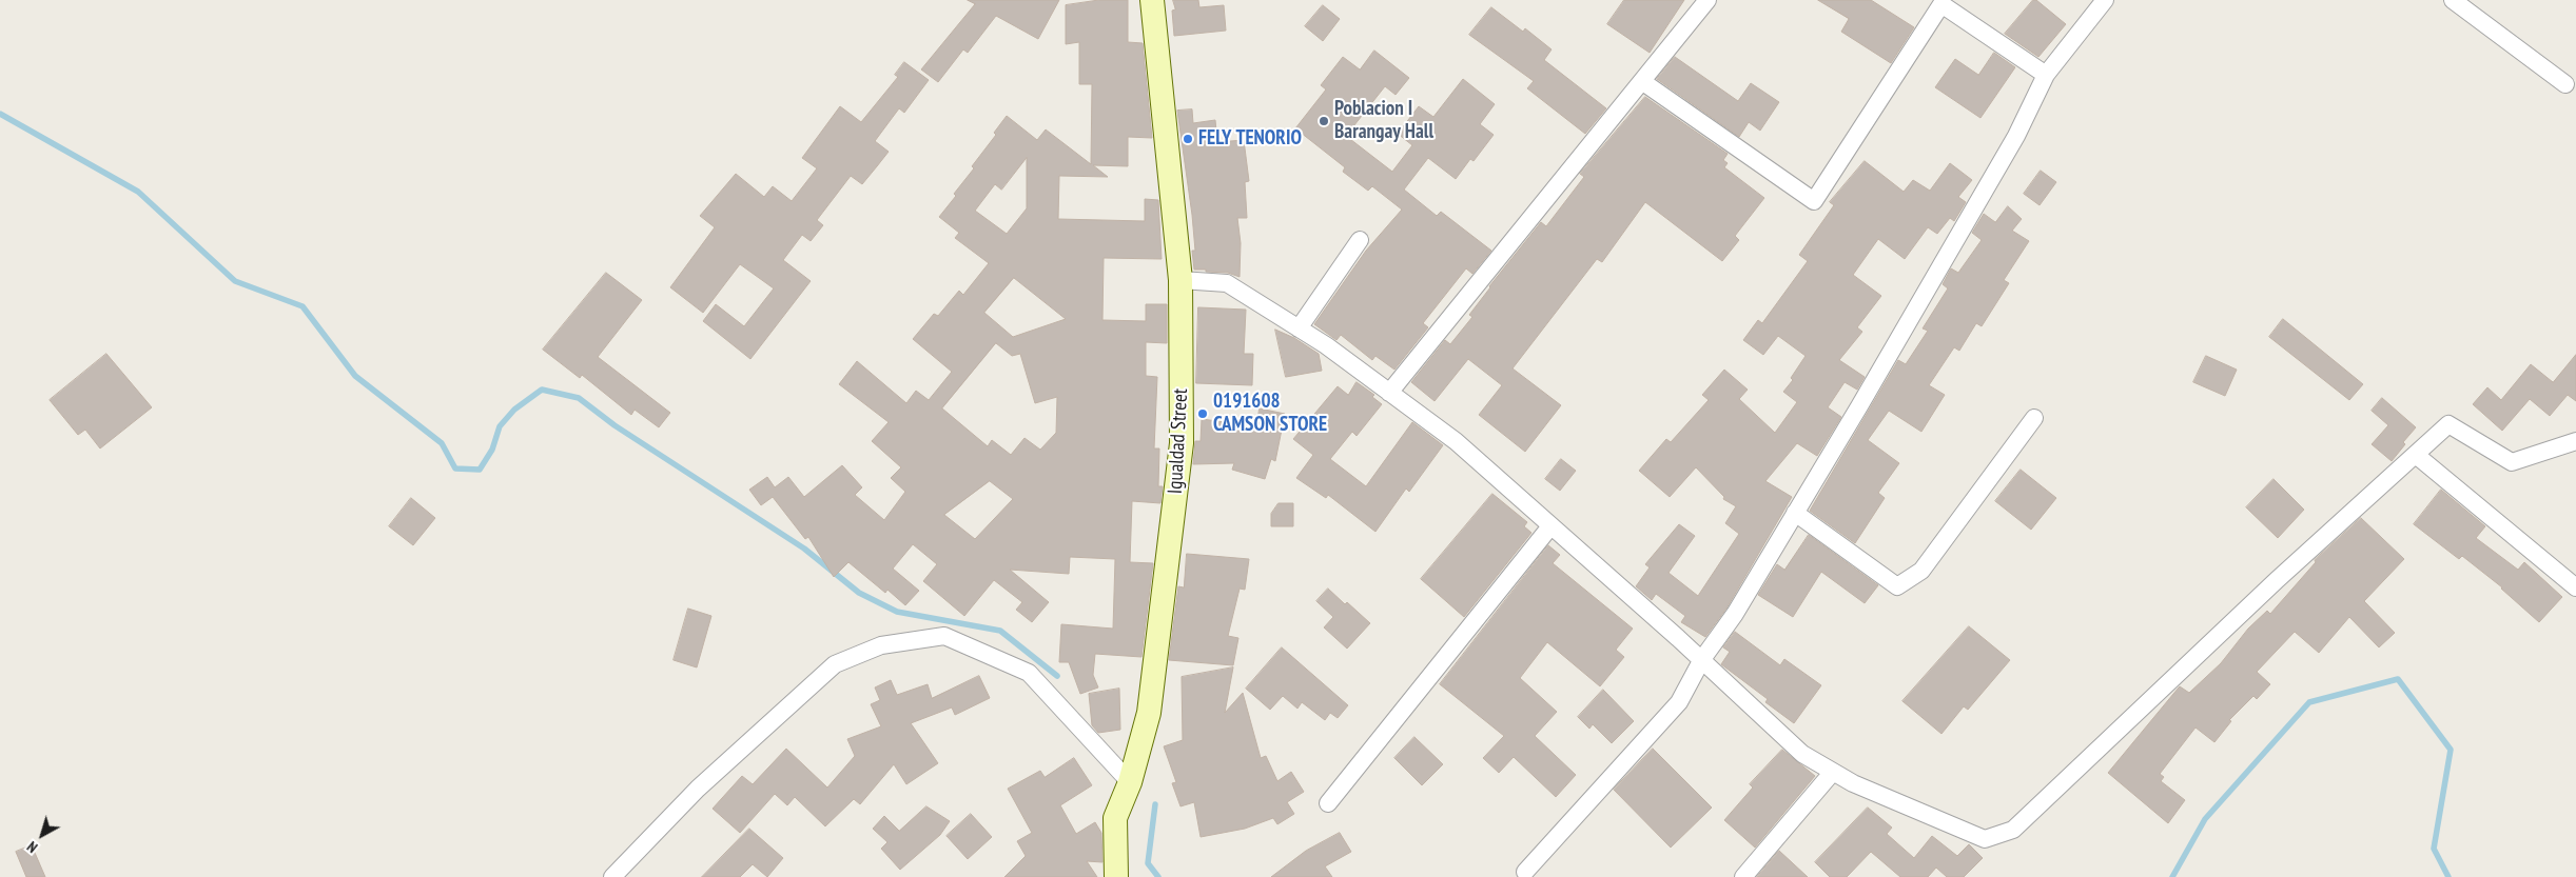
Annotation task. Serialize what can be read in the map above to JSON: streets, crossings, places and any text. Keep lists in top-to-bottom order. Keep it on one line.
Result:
{"streets":{"street":["Igualdad Street"]},"places":["Poblacion I Barangay Hall","FELY TENORIO","0191608 CAMSON STORE"],"north":"bottom left"}
